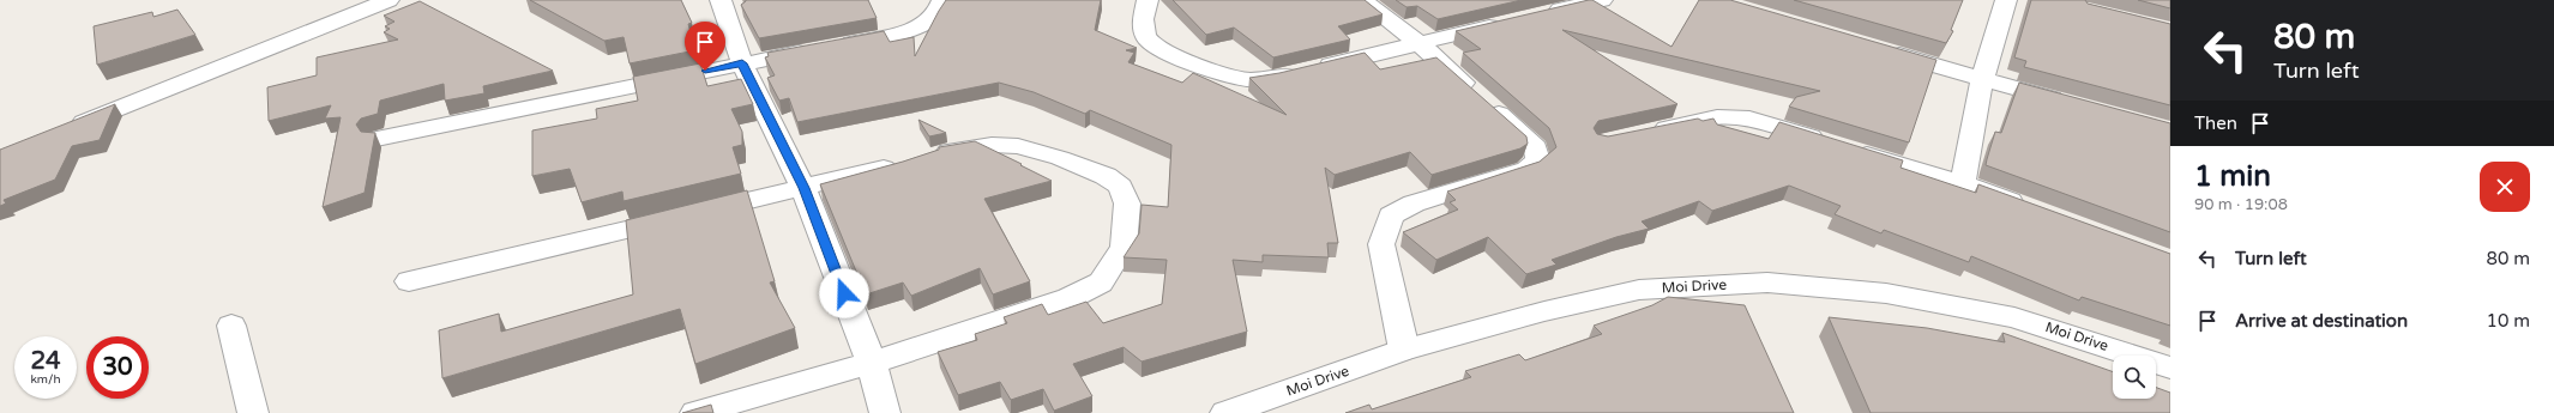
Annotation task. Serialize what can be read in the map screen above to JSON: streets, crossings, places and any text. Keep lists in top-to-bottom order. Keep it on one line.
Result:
{"streets":{"street":["Moi Drive"]},"page":{"turn":["80 m","Turn left"],"then":"Then","heading":["1 min","90 m · 19:08"],"list":[{"name":"Turn left","value":"80 m"},{"name":"Arrive at destination","value":"10 m"}],"speed":"24 km/h","limit":"30"}}
